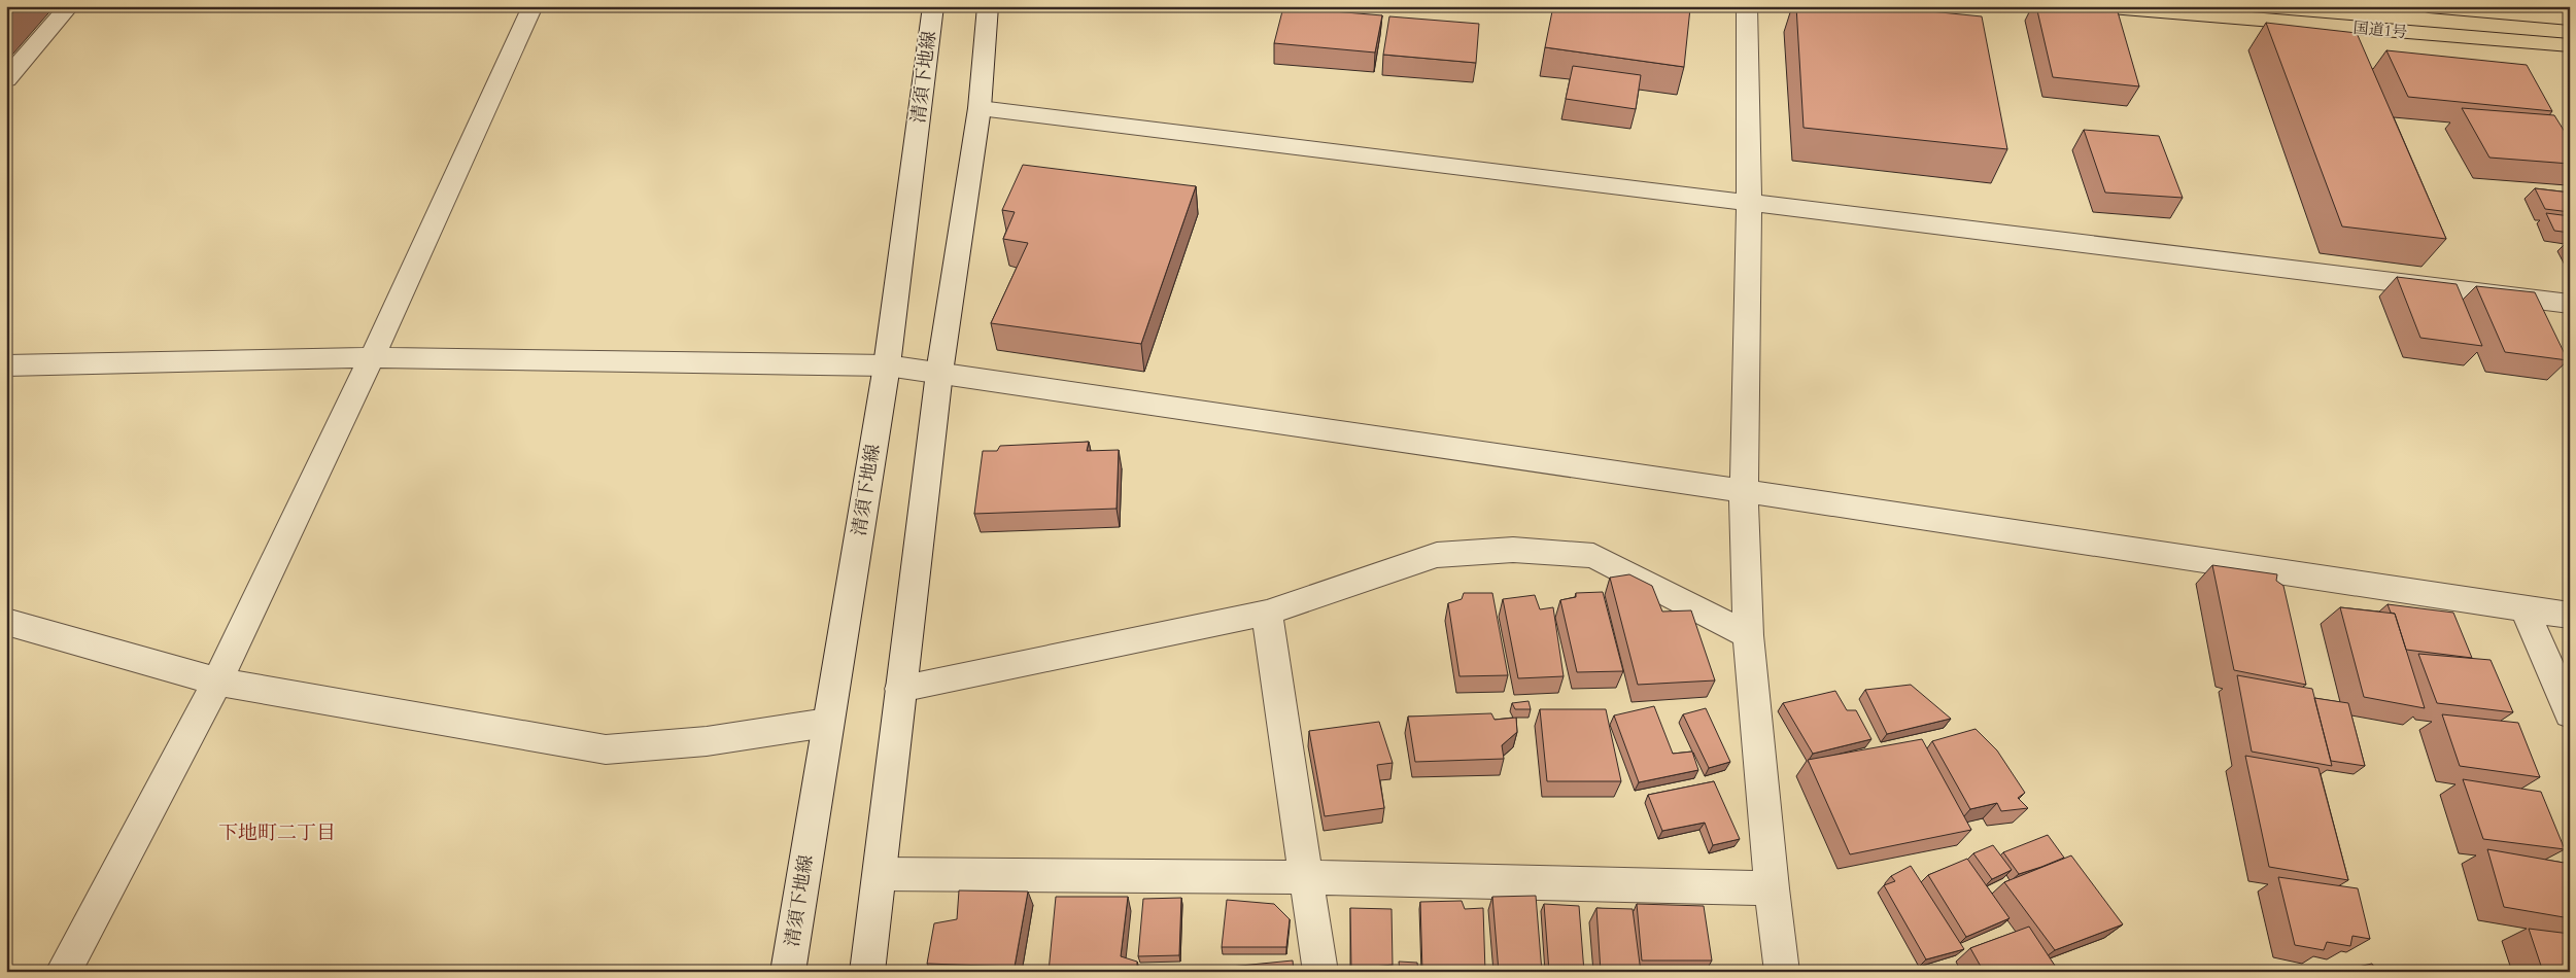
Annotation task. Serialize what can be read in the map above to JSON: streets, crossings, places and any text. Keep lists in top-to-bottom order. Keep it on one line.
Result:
{"streets":{"highway":["国道1号"],"street":["清須下地線"]},"districts":["下地町二丁目"]}
